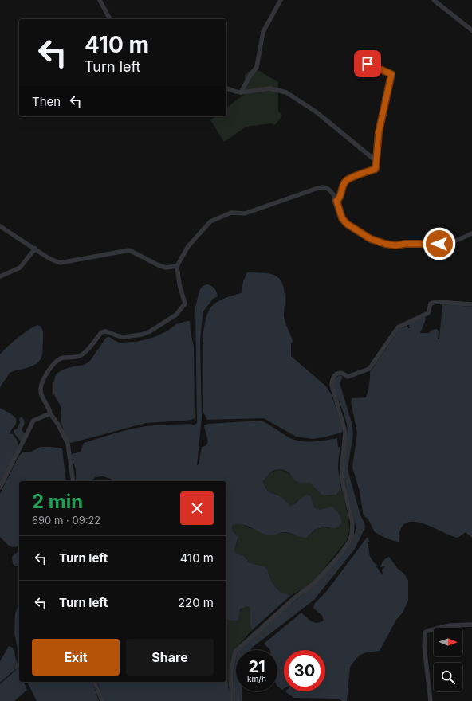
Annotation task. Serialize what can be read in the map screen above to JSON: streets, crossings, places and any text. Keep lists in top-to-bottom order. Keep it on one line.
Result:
{"north":"right","page":{"turn":["410 m","Turn left"],"then":"Then","heading":["2 min","690 m · 09:22"],"list":[{"name":"Turn left","value":"410 m"},{"name":"Turn left","value":"220 m"}],"buttons":["Exit","Share"],"speed":"21 km/h","limit":"30"}}
